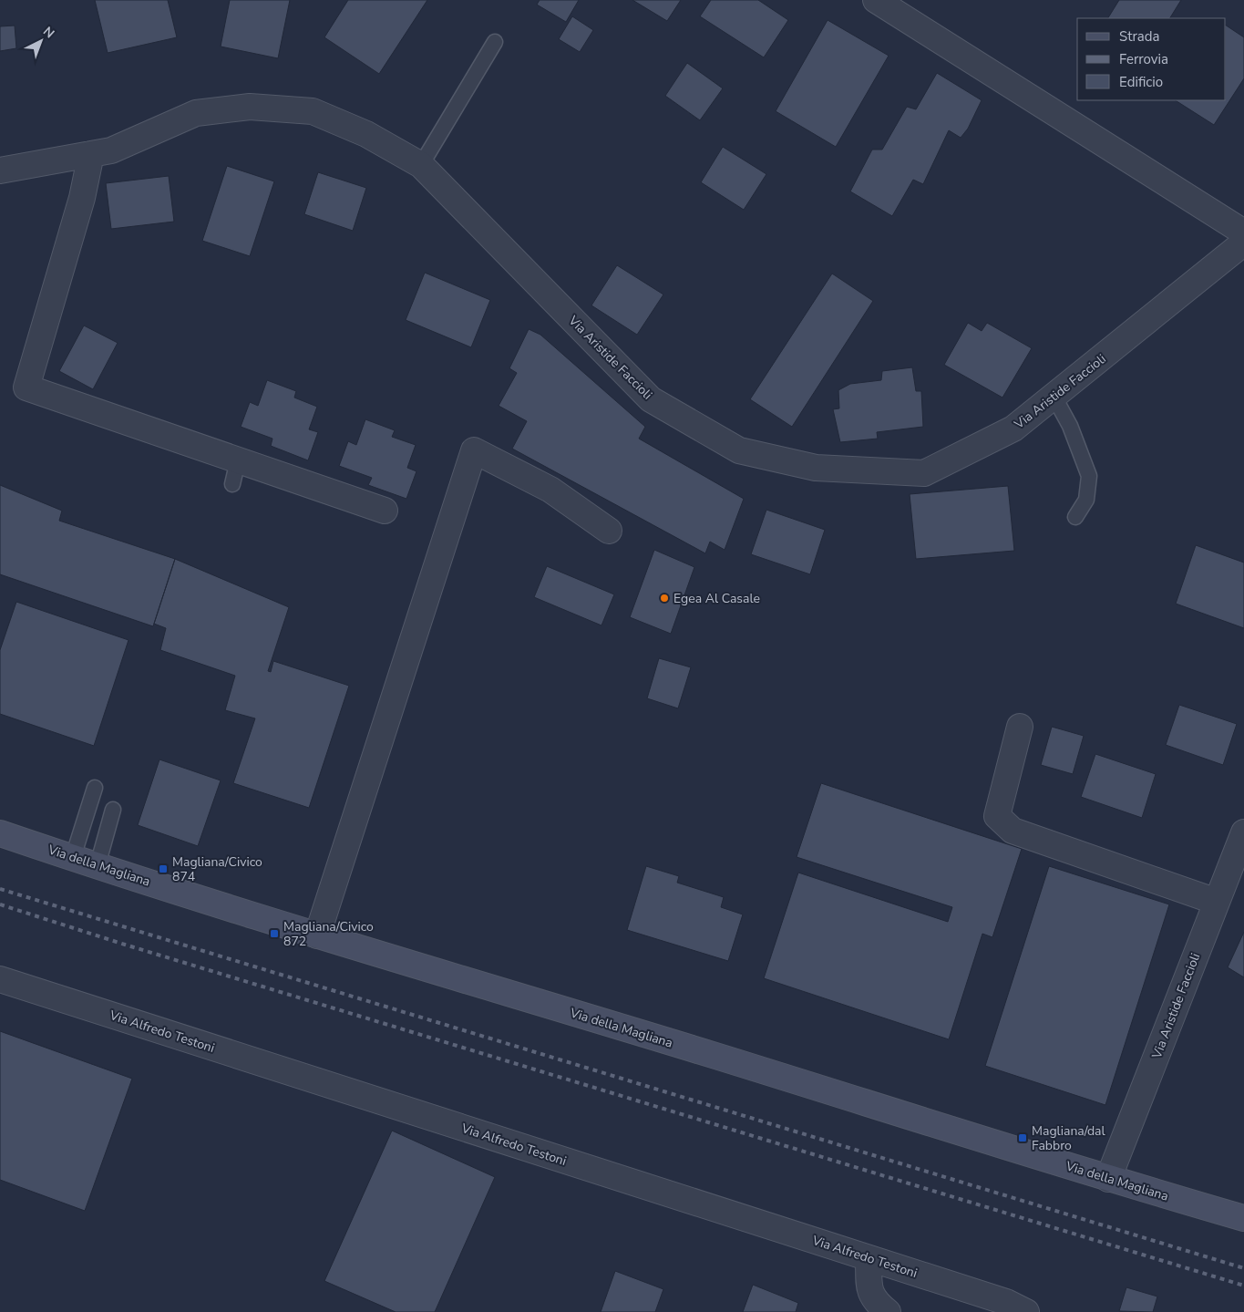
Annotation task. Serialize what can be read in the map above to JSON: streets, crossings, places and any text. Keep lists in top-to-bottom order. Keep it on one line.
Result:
{"streets":{"main road":["Via della Magliana"],"street":["Via Aristide Faccioli","Via Alfredo Testoni"]},"crossings":[["Via Aristide Faccioli","Via della Magliana"]],"places":{"other":["Egea Al Casale"],"transit":["Magliana/Civico 874","Magliana/Civico 872","Magliana/dal Fabbro"]},"legend":["Strada","Ferrovia","Edificio"],"north":"top right"}
